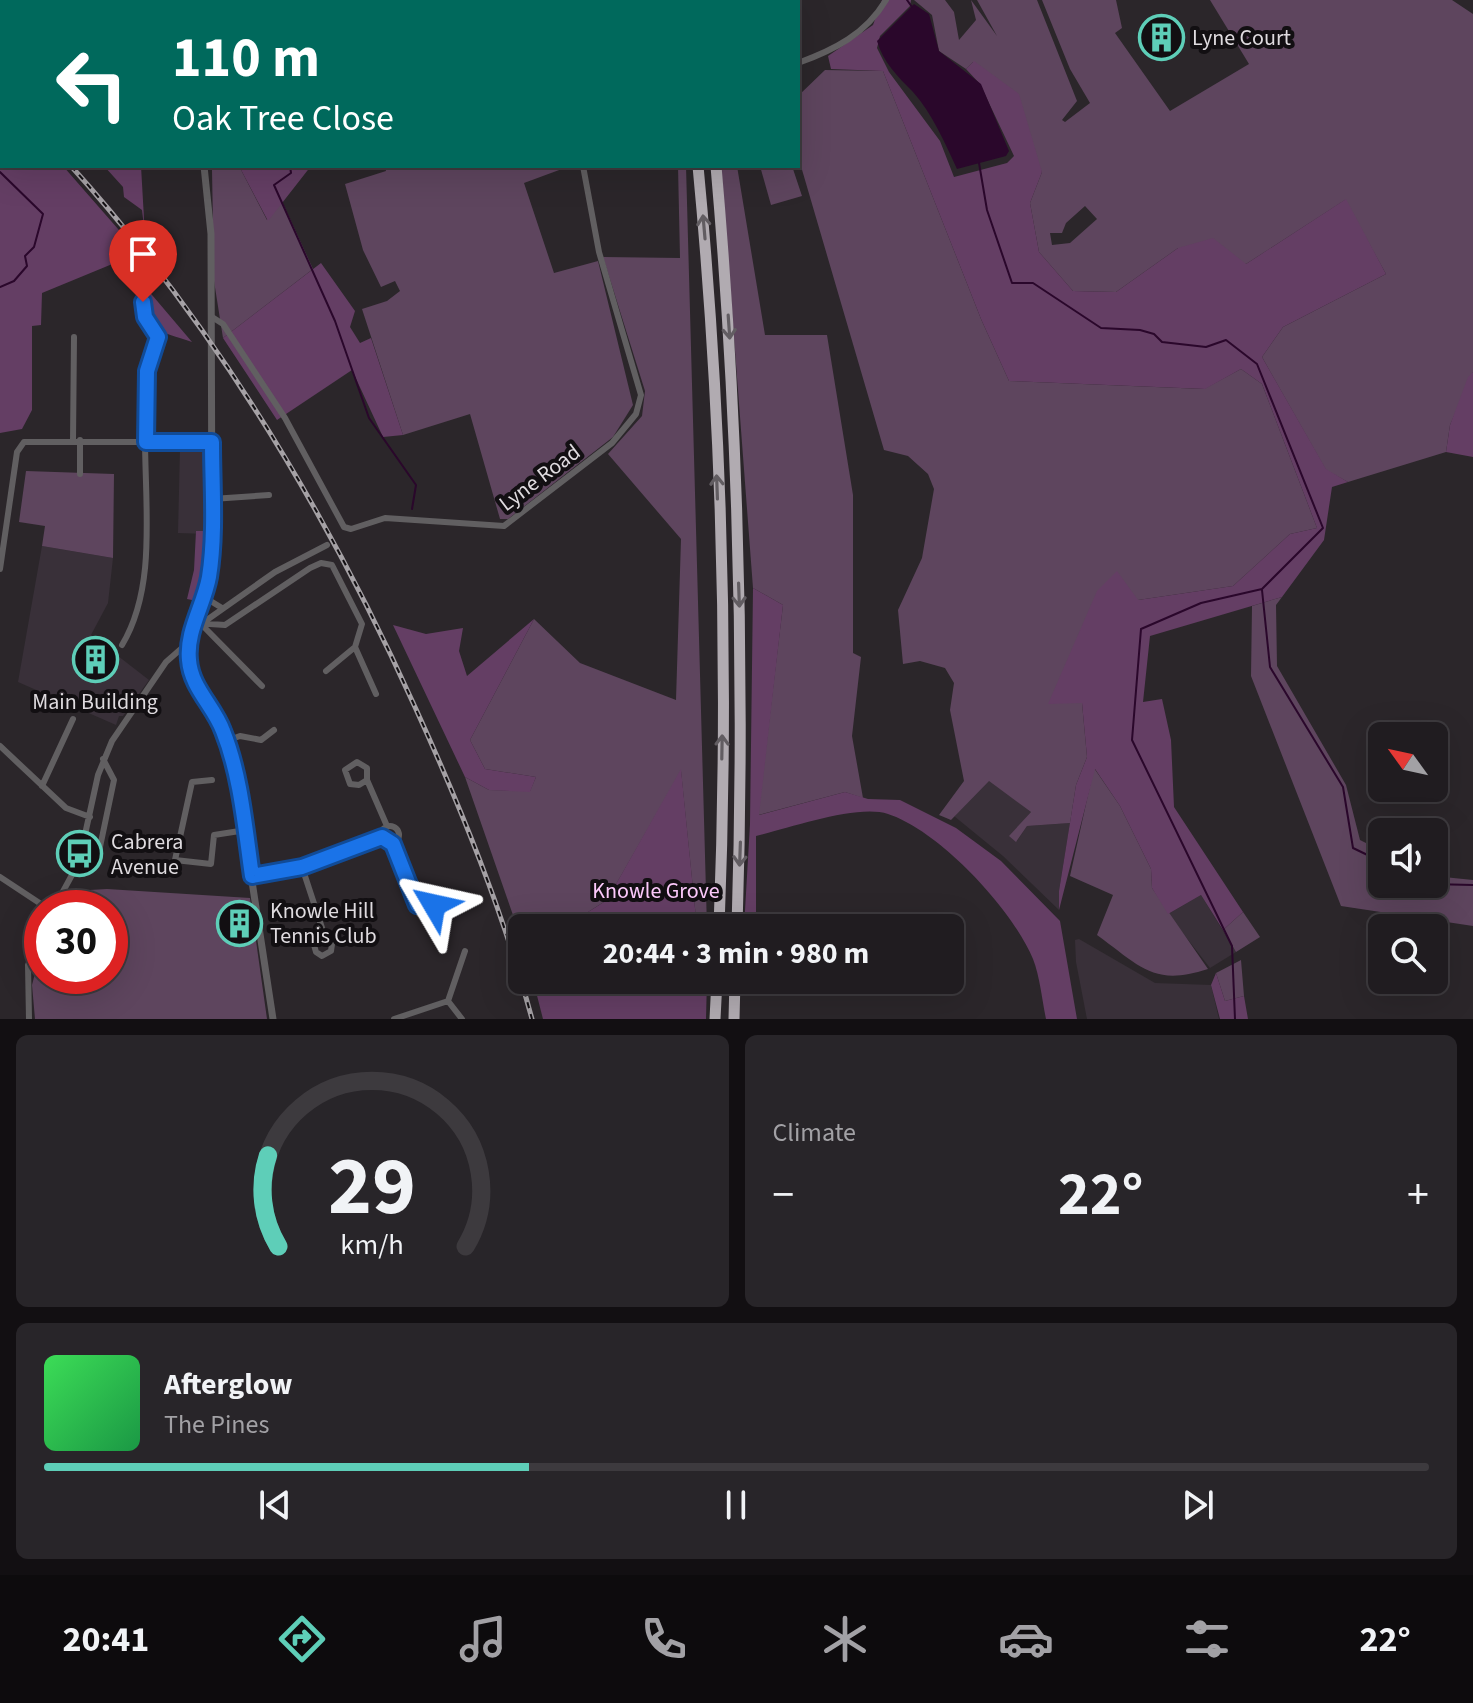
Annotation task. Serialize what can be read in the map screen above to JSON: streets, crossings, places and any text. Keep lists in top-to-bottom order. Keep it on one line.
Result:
{"streets":{"street":["Lyne Road"]},"parks":["Knowle Grove"],"places":{"building":["Lyne Court","Main Building","Knowle Hill Tennis Club"],"bus stop":["Cabrera Avenue"]},"north":"top left","page":{"turn":["110 m","Oak Tree Close"],"limit":"30","trip":"20:44 · 3 min · 980 m","tile":"Climate","heat":["−","22°","+"],"song":["Afterglow","The Pines"],"tabs":["20:41","22°"],"gauge":["29","km/h"]}}
